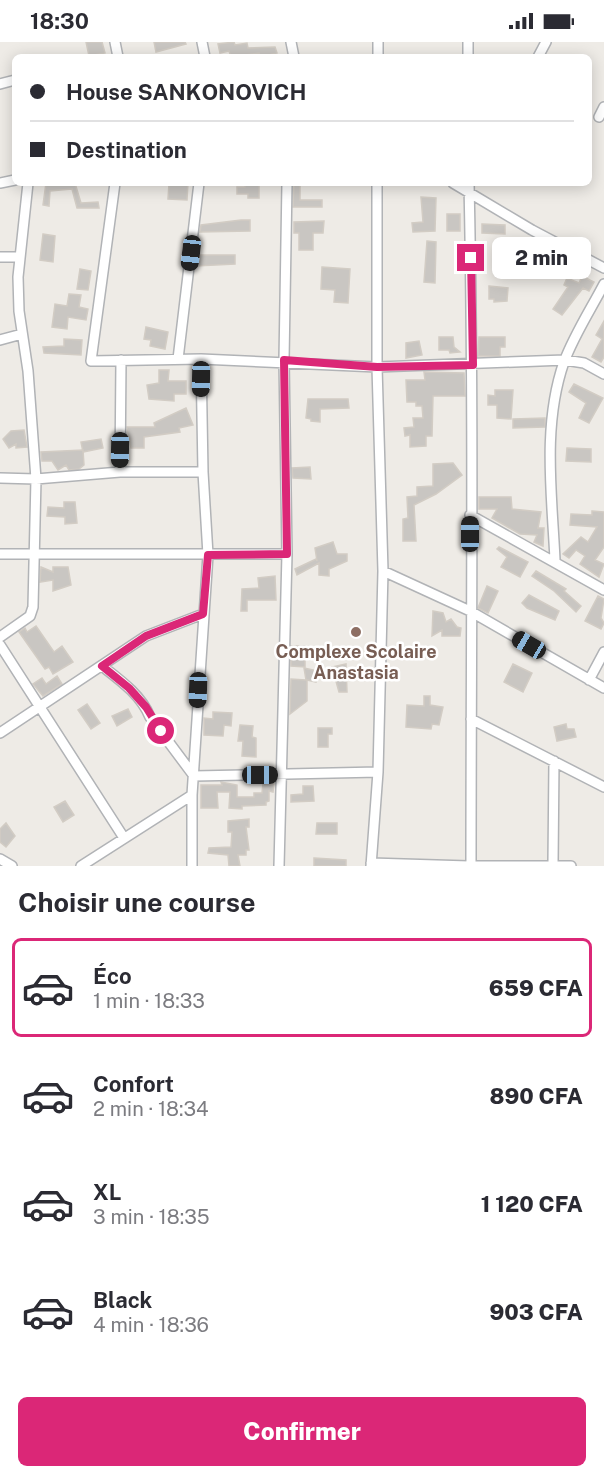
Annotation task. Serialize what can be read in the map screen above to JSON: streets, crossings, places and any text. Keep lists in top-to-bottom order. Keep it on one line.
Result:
{"places":["Complexe Scolaire Anastasia"],"page":{"status":"18:30","banner":["House SANKONOVICH","Destination"],"bubble":"2 min","heading":"Choisir une course","list":[{"name":"Éco","note":"1 min · 18:33","value":"659 CFA"},{"name":"Confort","note":"2 min · 18:34","value":"890 CFA"},{"name":"XL","note":"3 min · 18:35","value":"1 120 CFA"},{"name":"Black","note":"4 min · 18:36","value":"903 CFA"}],"buttons":"Confirmer"}}
